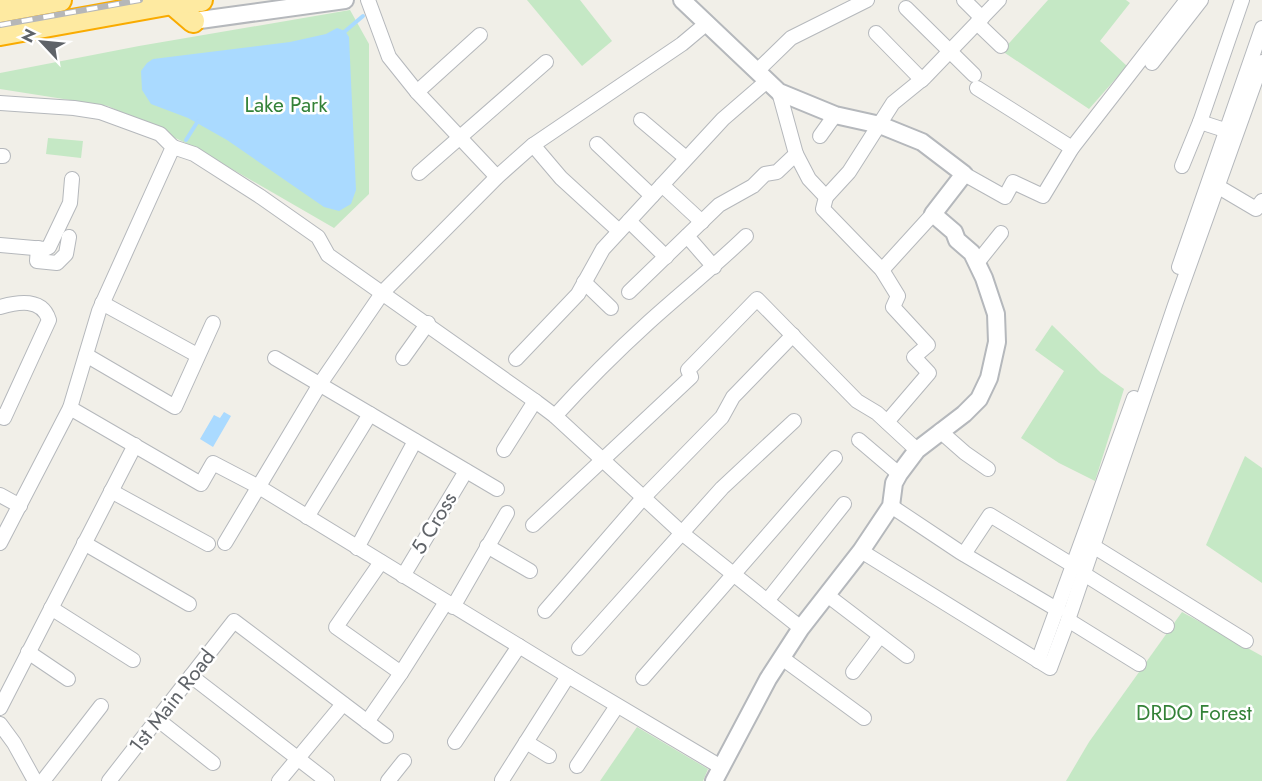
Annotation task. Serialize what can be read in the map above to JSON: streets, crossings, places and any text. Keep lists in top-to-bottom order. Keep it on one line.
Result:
{"streets":{"street":["5 Cross","1st Main Road"]},"parks":["Lake Park","DRDO Forest"],"north":"top left"}
